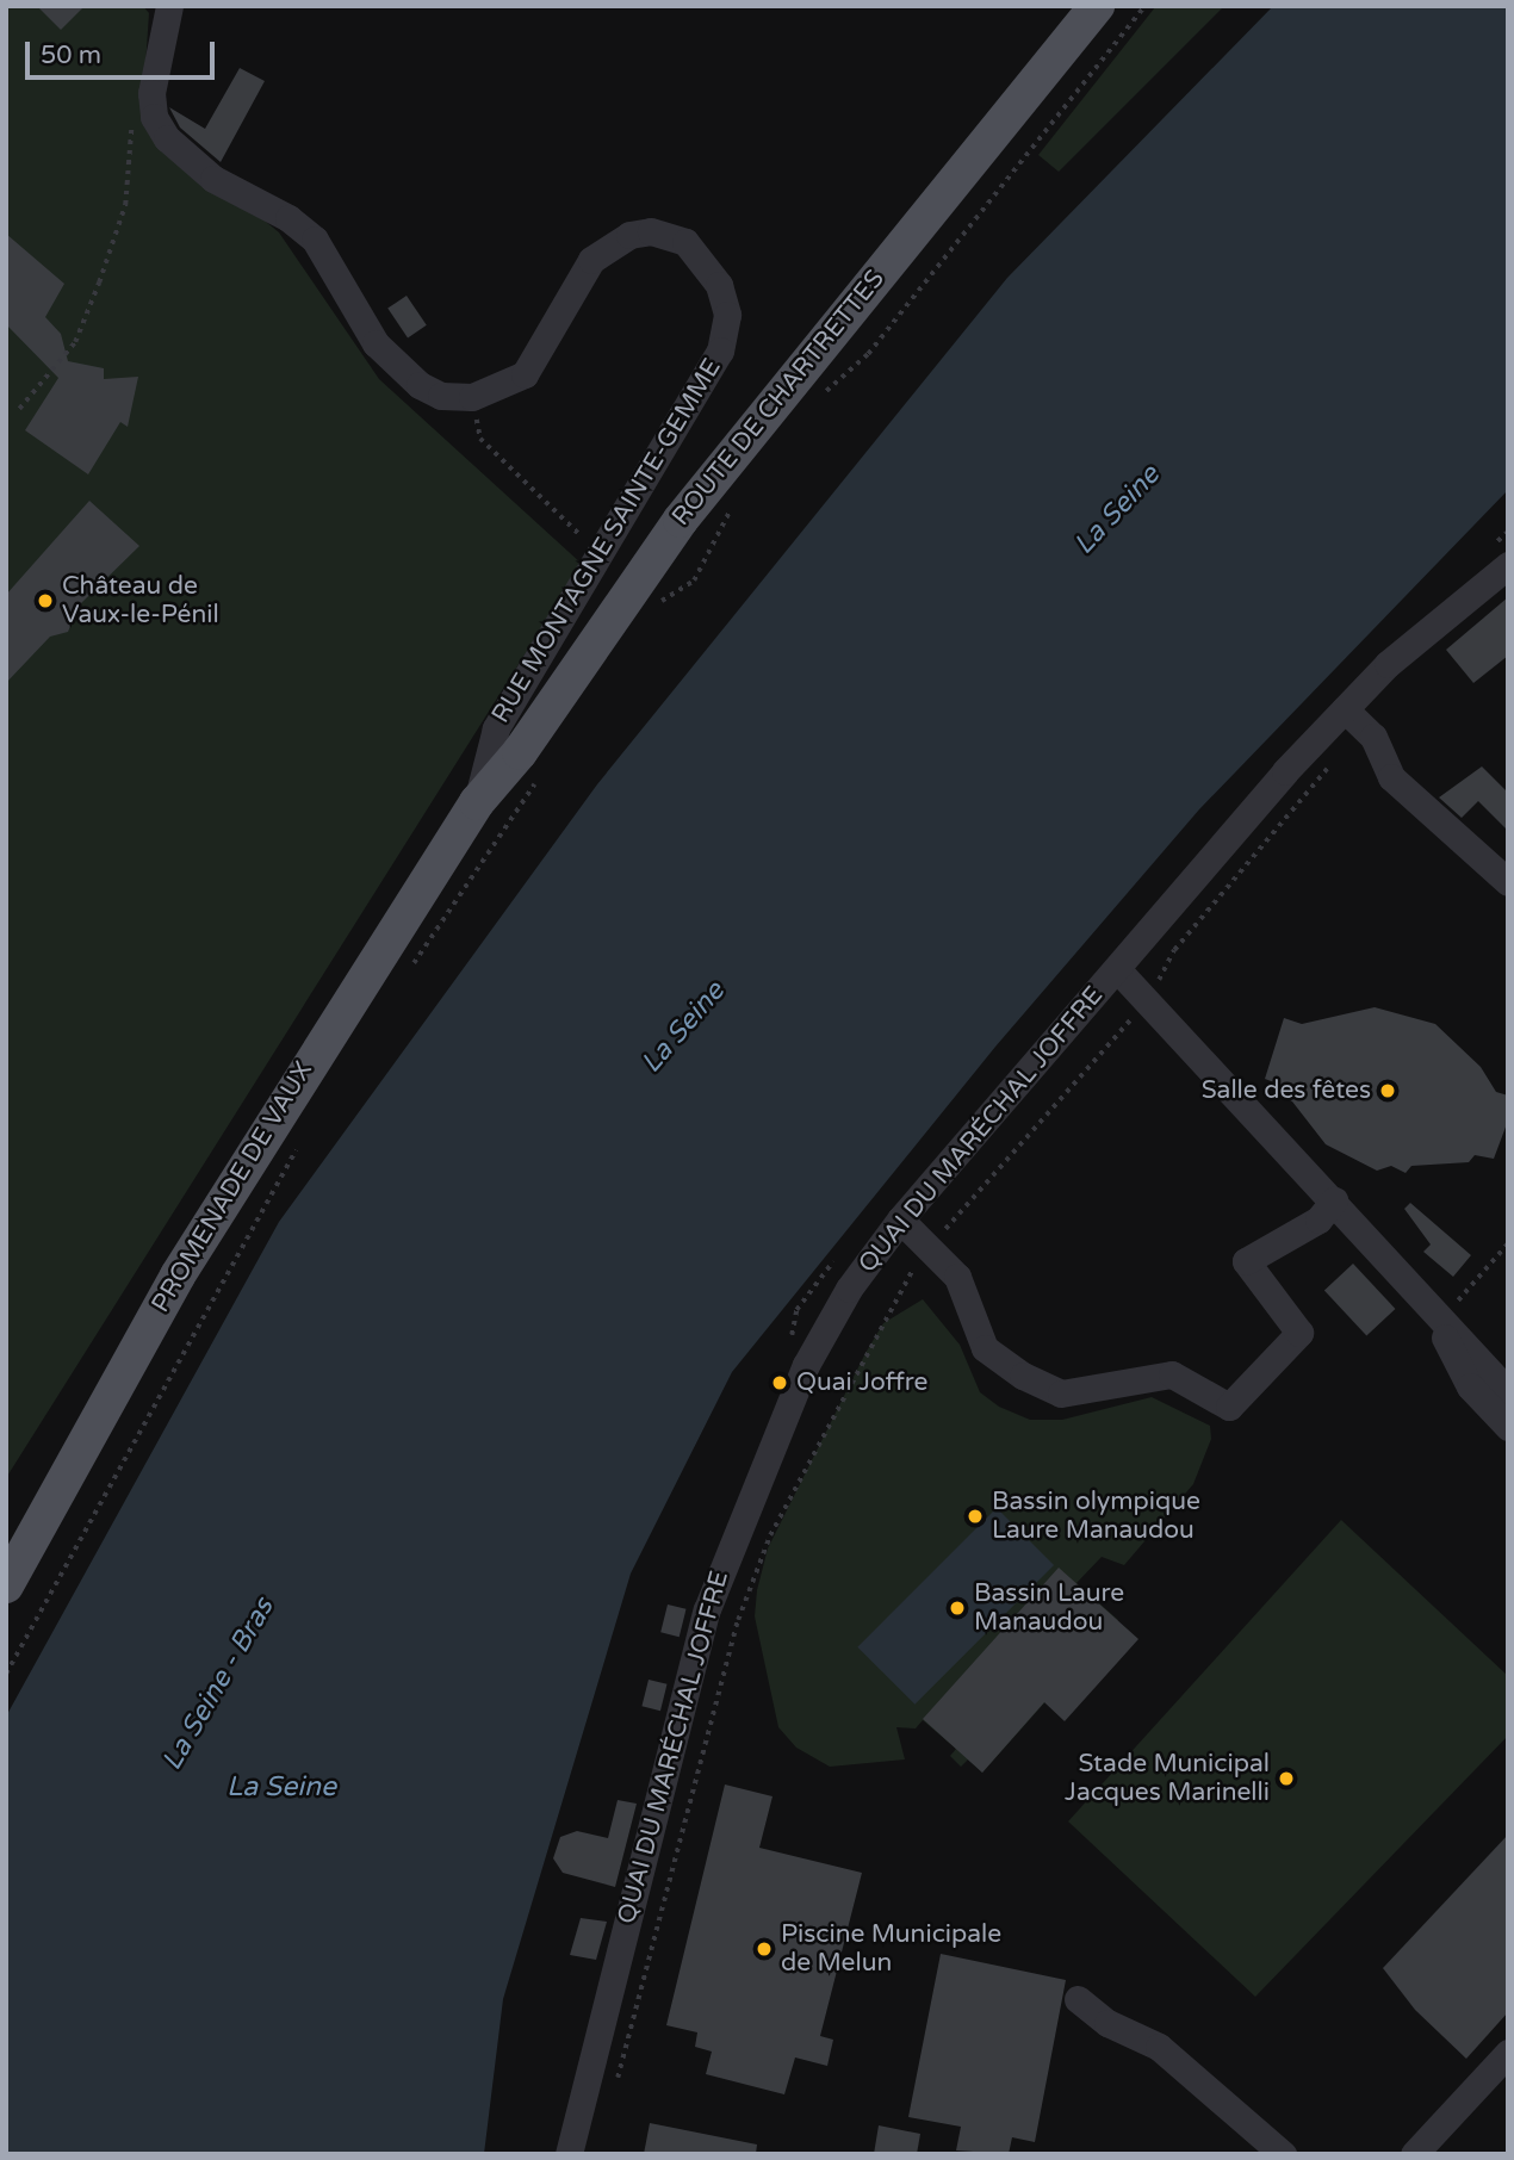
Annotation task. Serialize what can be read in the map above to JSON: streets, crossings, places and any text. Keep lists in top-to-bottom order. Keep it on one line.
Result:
{"streets":{"main road":["ROUTE DE CHARTRETTES","PROMENADE DE VAUX"],"street":["RUE MONTAGNE SAINTE-GEMME","QUAI DU MARÉCHAL JOFFRE"]},"crossings":[["ROUTE DE CHARTRETTES","RUE MONTAGNE SAINTE-GEMME"],["ROUTE DE CHARTRETTES","PROMENADE DE VAUX"],["RUE MONTAGNE SAINTE-GEMME","PROMENADE DE VAUX"]],"water":["La Seine","La Seine - Bras"],"places":["Château de Vaux-le-Pénil","Salle des fêtes","Quai Joffre","Bassin olympique Laure Manaudou","Bassin Laure Manaudou","Stade Municipal Jacques Marinelli","Piscine Municipale de Melun"],"scale_bar":"50 m"}
